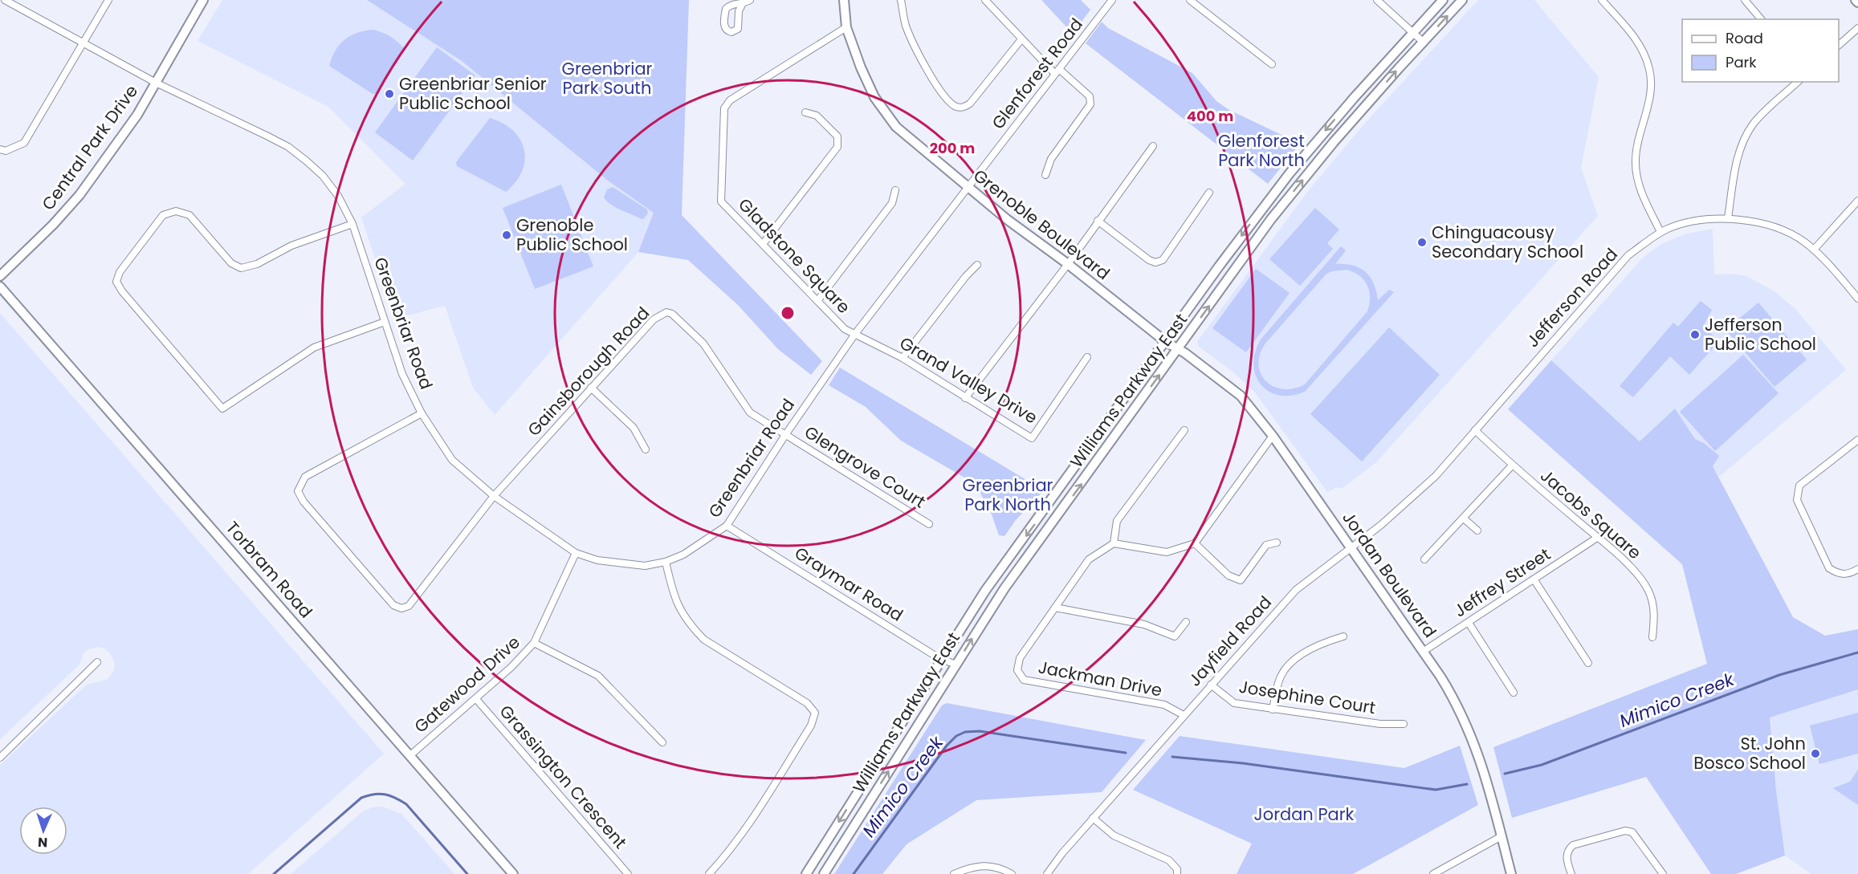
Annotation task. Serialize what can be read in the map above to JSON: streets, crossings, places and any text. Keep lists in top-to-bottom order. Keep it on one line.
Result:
{"streets":{"main road":["Central Park Drive","Grenoble Boulevard","Williams Parkway East","Torbram Road","Jordan Boulevard"],"street":["Glenforest Road","Gladstone Square","Jefferson Road","Greenbriar Road","Gainsborough Road","Grand Valley Drive","Glengrove Court","Jacobs Square","Jeffrey Street","Graymar Road","Jayfield Road","Jackman Drive","Gatewood Drive","Josephine Court","Grassington Crescent"]},"crossings":[["Glenforest Road","Grenoble Boulevard"],["Glenforest Road","Greenbriar Road"],["Central Park Drive","Greenbriar Road"],["Grenoble Boulevard","Gladstone Square"],["Grenoble Boulevard","Greenbriar Road"],["Grenoble Boulevard","Williams Parkway East"],["Grenoble Boulevard","Jordan Boulevard"],["Gladstone Square","Greenbriar Road"],["Gladstone Square","Grand Valley Drive"],["Jefferson Road","Jacobs Square"],["Jefferson Road","Jordan Boulevard"],["Jefferson Road","Jayfield Road"],["Greenbriar Road","Gainsborough Road"],["Greenbriar Road","Grand Valley Drive"],["Greenbriar Road","Glengrove Court"],["Greenbriar Road","Graymar Road"],["Greenbriar Road","Gatewood Drive"],["Gainsborough Road","Glengrove Court"],["Williams Parkway East","Jordan Boulevard"],["Williams Parkway East","Graymar Road"],["Jacobs Square","Jeffrey Street"],["Torbram Road","Gatewood Drive"],["Jordan Boulevard","Jeffrey Street"],["Jordan Boulevard","Jayfield Road"],["Jayfield Road","Jackman Drive"],["Jayfield Road","Josephine Court"],["Gatewood Drive","Grassington Crescent"]],"water":["Mimico Creek"],"parks":["Greenbriar Park South","Glenforest Park North","Greenbriar Park North","Jordan Park"],"places":["Greenbriar Senior Public School","Grenoble Public School","Chinguacousy Secondary School","Jefferson Public School","St. John Bosco School"],"legend":["Road","Park"],"north":"bottom","rings":["400 m","200 m"]}
